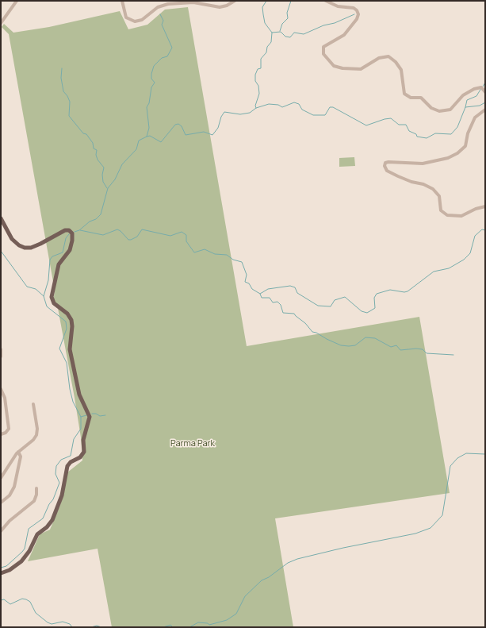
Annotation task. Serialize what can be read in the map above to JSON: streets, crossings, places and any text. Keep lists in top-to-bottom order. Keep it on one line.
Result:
{"parks":["Parma Park"]}
